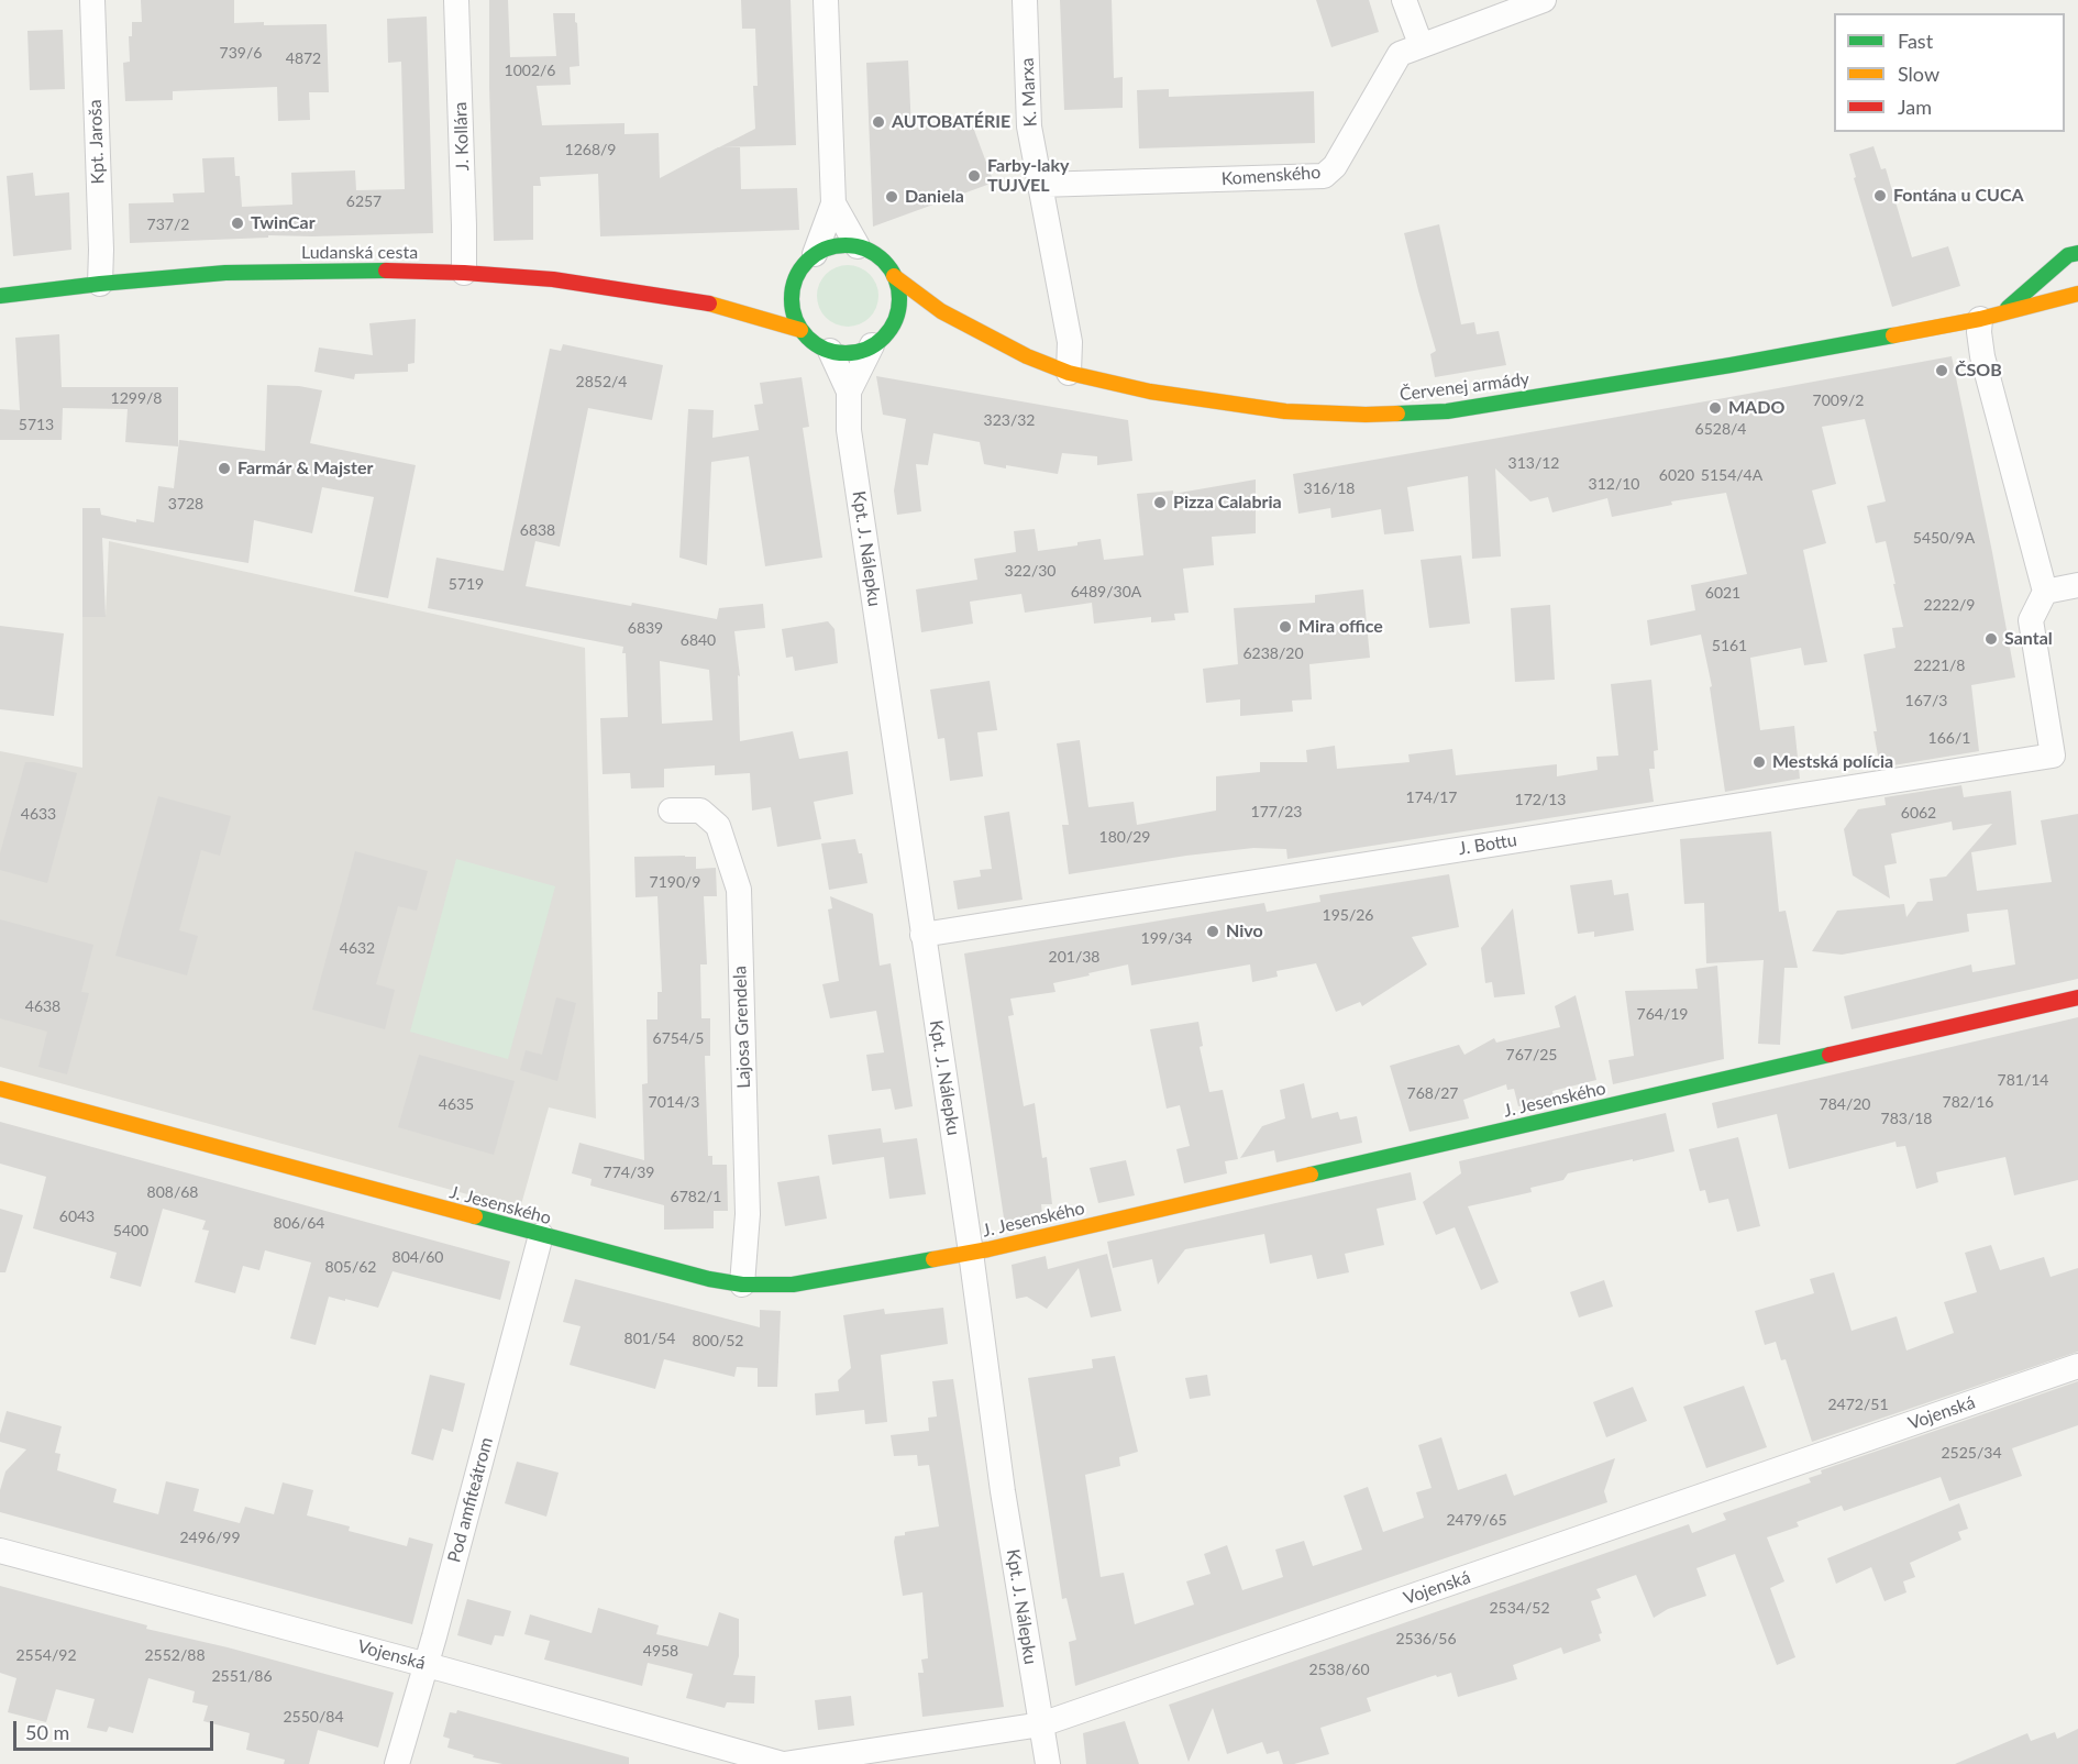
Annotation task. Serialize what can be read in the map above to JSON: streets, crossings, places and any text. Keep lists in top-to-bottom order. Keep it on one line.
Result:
{"streets":{"street":["K. Marxa","J. Kollára","Kpt. Jaroša","Komenského","Ludanská cesta","Červenej armády","Kpt. J. Nálepku","J. Bottu","Lajosa Grendela","J. Jesenského","Vojenská","Pod amfiteátrom"]},"crossings":[["K. Marxa","Komenského"],["K. Marxa","Červenej armády"],["J. Kollára","Ludanská cesta"],["Kpt. Jaroša","Ludanská cesta"],["Ludanská cesta","Červenej armády"],["Ludanská cesta","Kpt. J. Nálepku"],["Červenej armády","Kpt. J. Nálepku"],["Kpt. J. Nálepku","J. Bottu"],["Kpt. J. Nálepku","J. Jesenského"],["Kpt. J. Nálepku","Vojenská"],["Lajosa Grendela","J. Jesenského"],["J. Jesenského","Pod amfiteátrom"],["Vojenská","Pod amfiteátrom"]],"places":["AUTOBATÉRIE","Farby-laky TUJVEL","Fontána u CUCA","Daniela","TwinCar","ČSOB","MADO","Farmár & Majster","Pizza Calabria","Mira office","Santal","Mestská polícia","Nivo"],"house_numbers":["739/6","4872","1002/6","1268/9","6257","737/2","2852/4","1299/8","7009/2","323/32","5713","6528/4","313/12","6020","5154/4A","312/10","316/18","3728","6838","5450/9A","322/30","5719","6489/30A","6021","2222/9","6839","6840","5161","6238/20","2221/8","167/3","166/1","174/17","172/13","177/23","6062","4633","180/29","7190/9","195/26","199/34","4632","201/38","4638","764/19","6754/5","767/25","781/14","768/27","7014/3","782/16","4635","784/20","783/18","774/39","808/68","6782/1","6043","806/64","5400","804/60","805/62","801/54","800/52","2472/51","2525/34","2479/65","2496/99","2534/52","2536/56","4958","2554/92","2552/88","2538/60","2551/86","2550/84"],"legend":["Fast","Slow","Jam"],"scale_bar":"50 m"}
